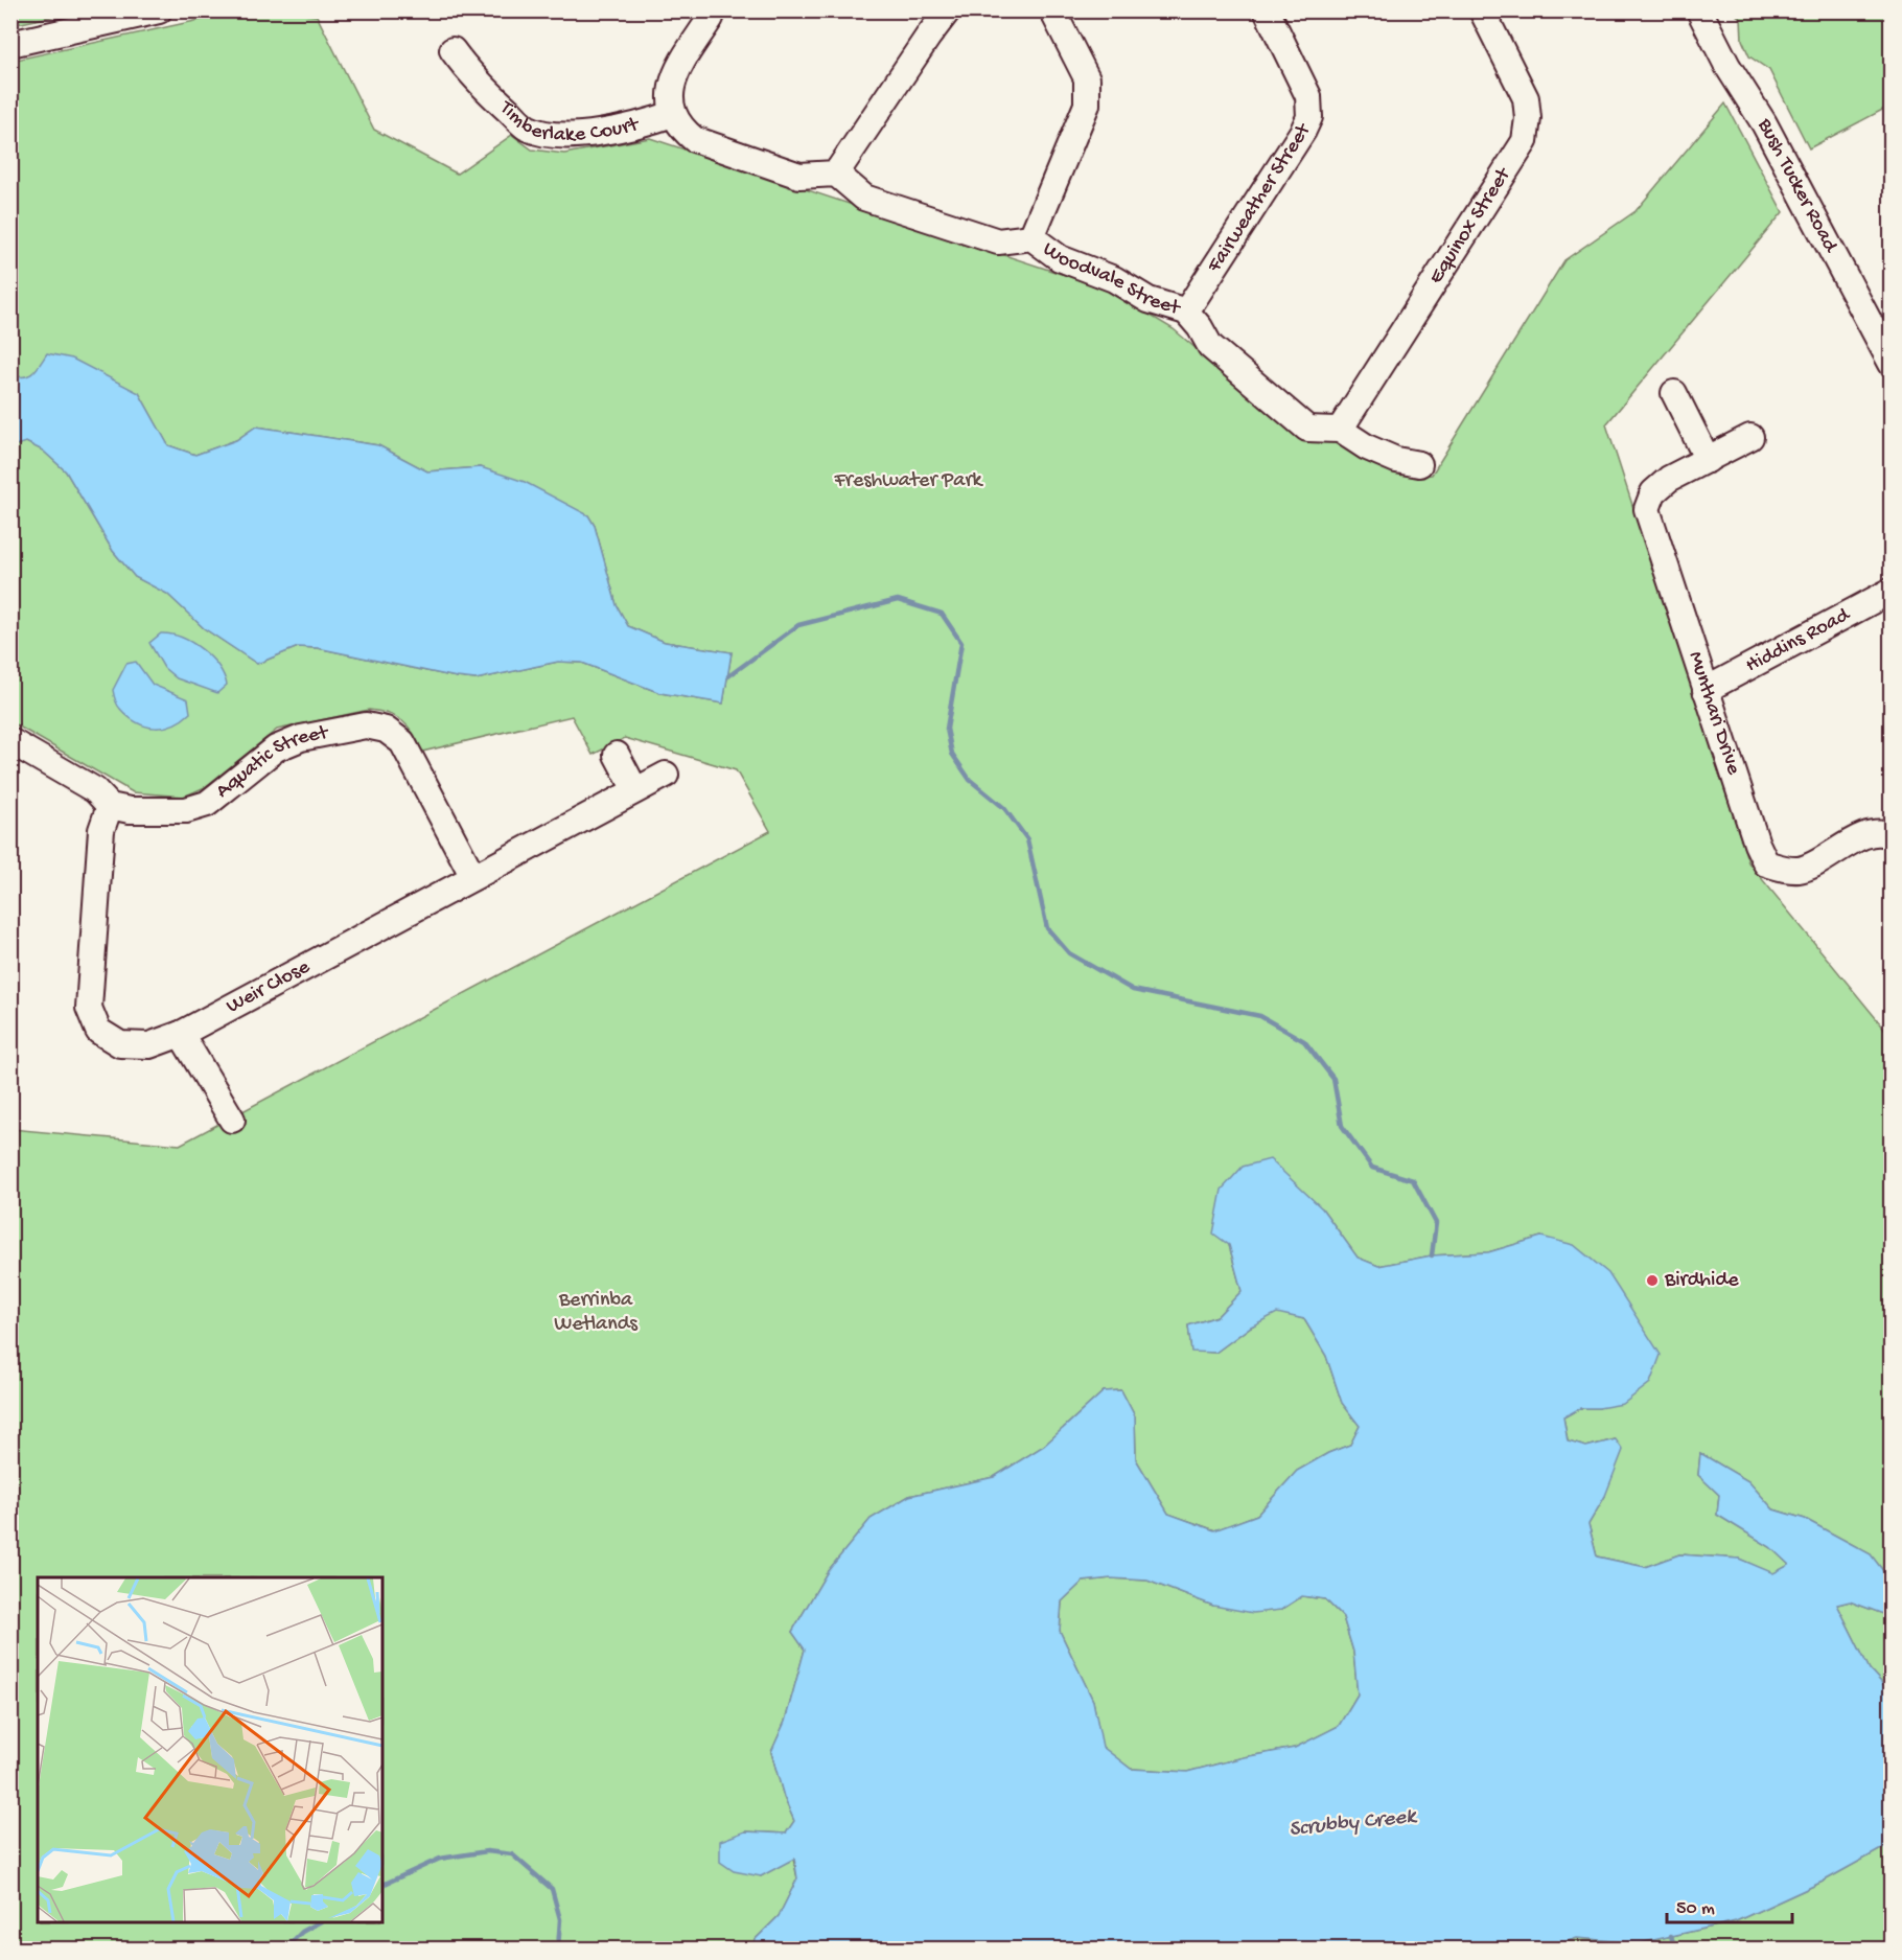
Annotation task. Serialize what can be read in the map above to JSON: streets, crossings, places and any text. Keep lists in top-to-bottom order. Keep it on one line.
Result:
{"streets":{"street":["Timberlake Court","Bush Tucker Road","Fairweather Street","Equinox Street","Woodvale Street","Hiddins Road","Munthari Drive","Aquatic Street","Weir Close"]},"crossings":[["Fairweather Street","Woodvale Street"],["Equinox Street","Woodvale Street"],["Hiddins Road","Munthari Drive"],["Aquatic Street","Weir Close"]],"water":["Scrubby Creek"],"parks":["Freshwater Park","Berrinba Wetlands"],"places":["Birdhide"],"scale_bar":"50 m"}
